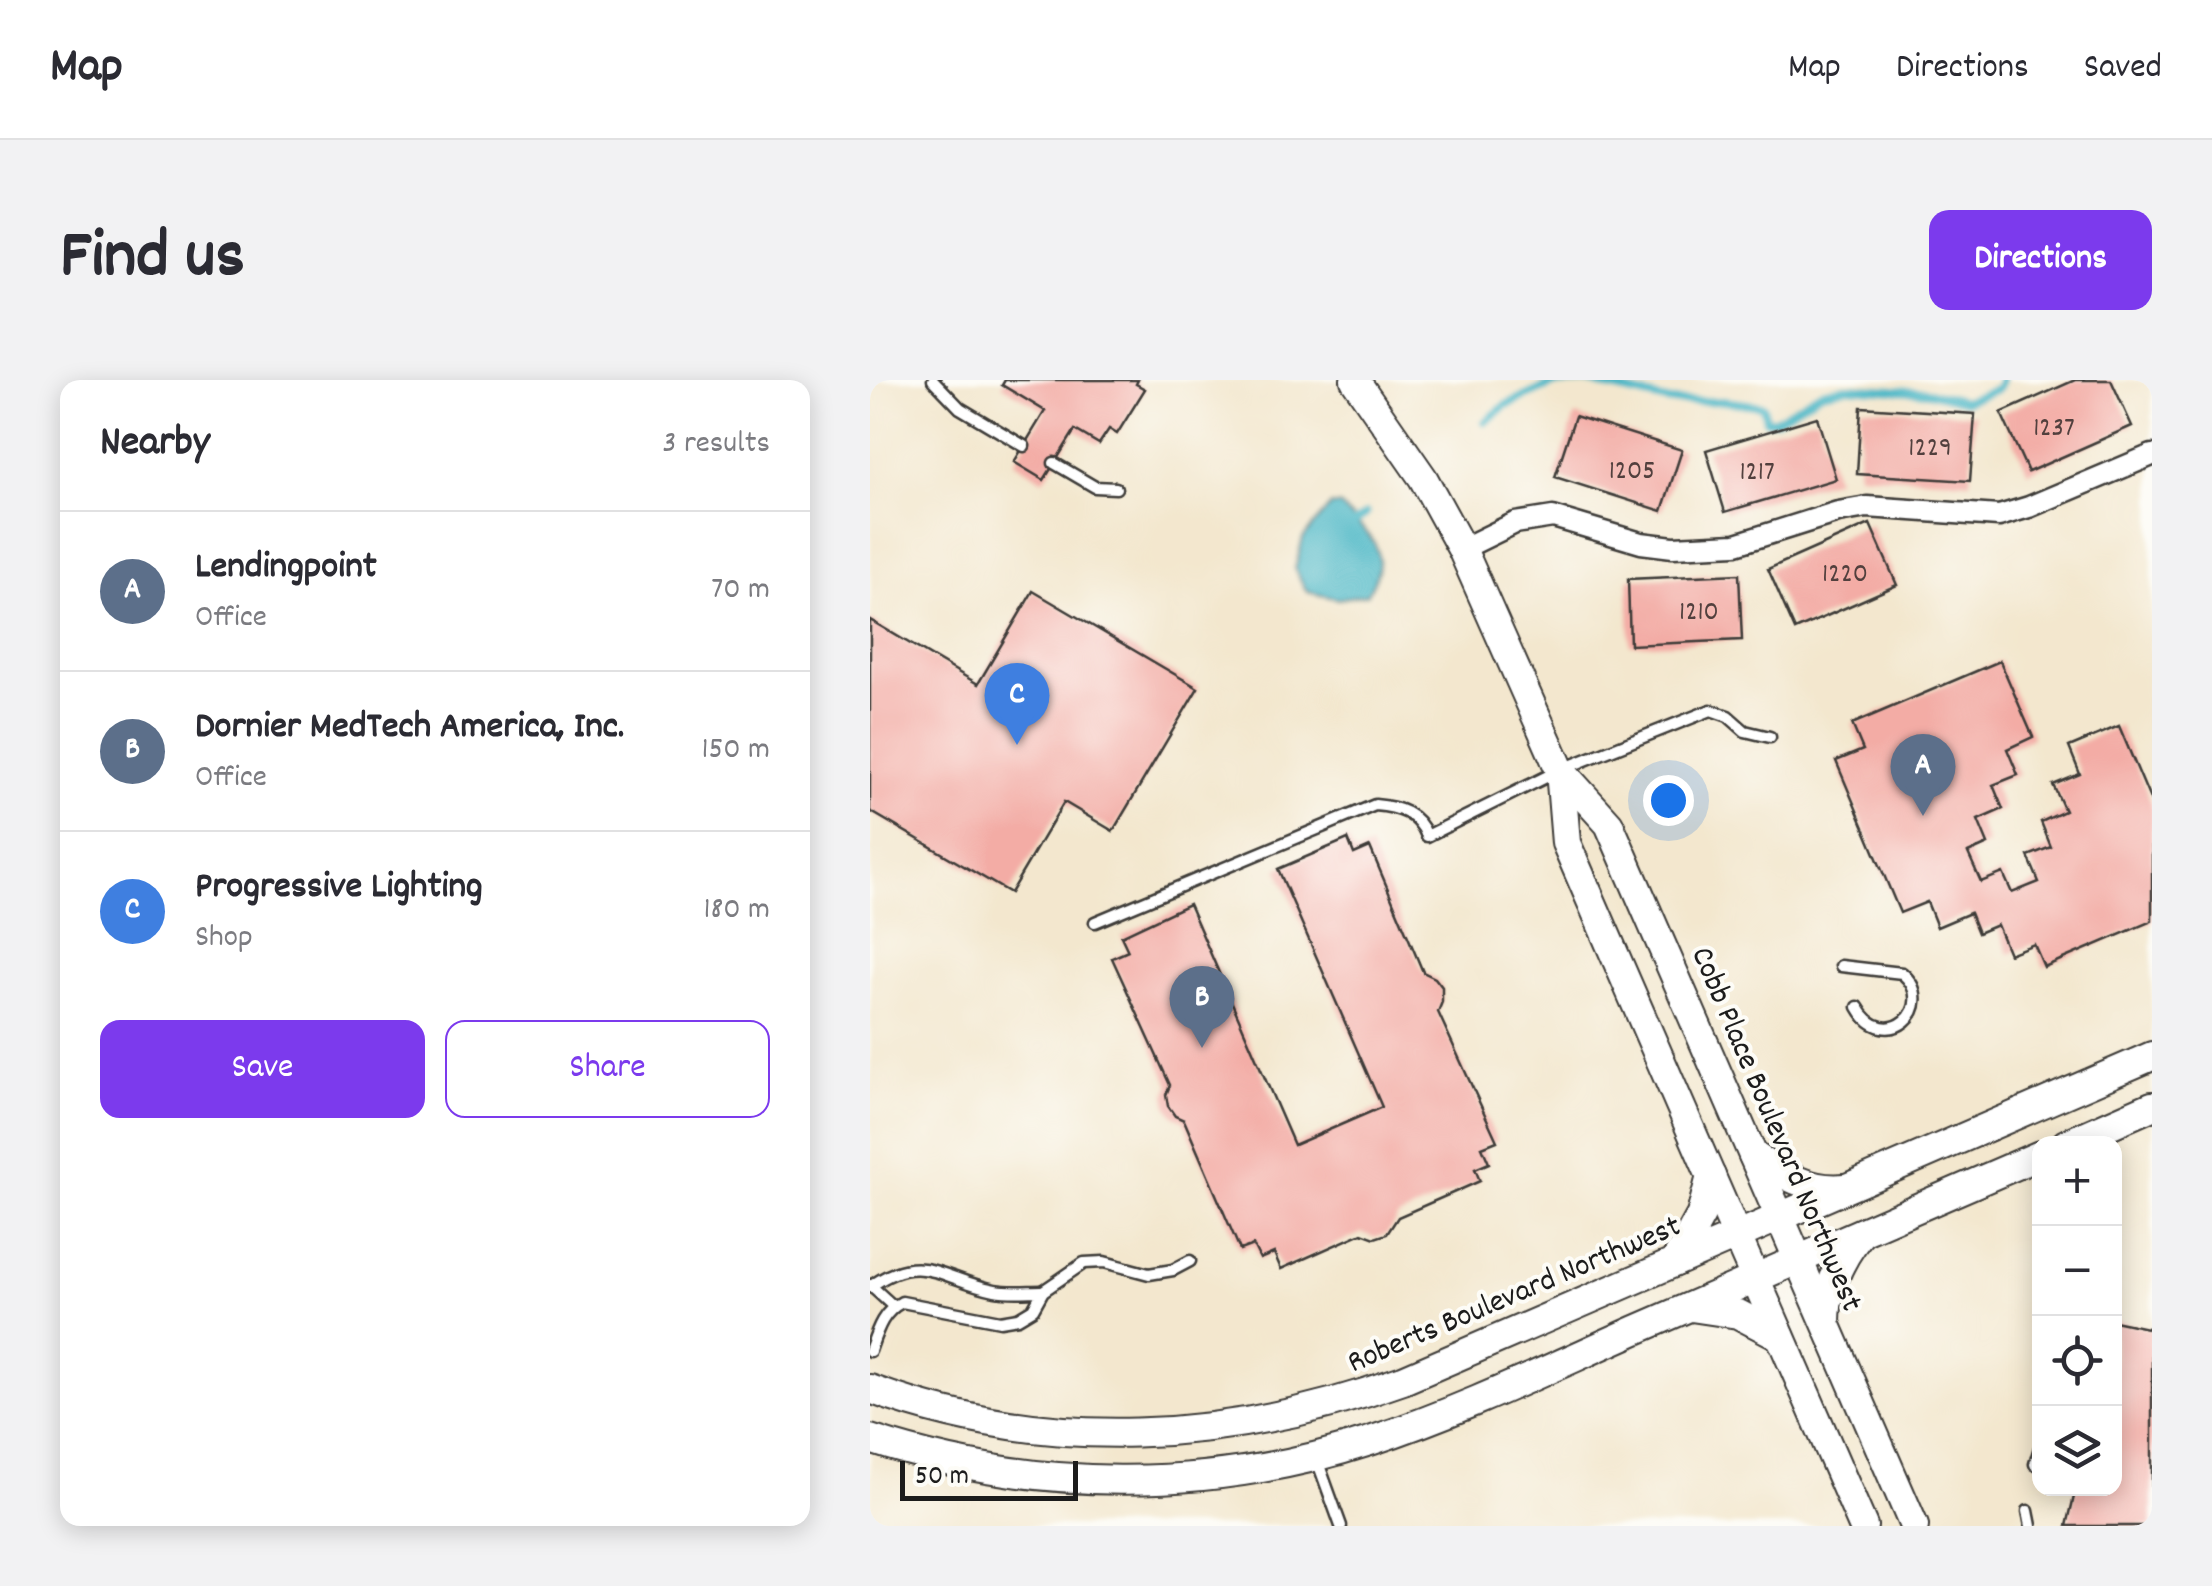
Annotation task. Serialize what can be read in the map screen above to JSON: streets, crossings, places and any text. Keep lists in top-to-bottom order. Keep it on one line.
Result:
{"streets":{"street":["Cobb Place Boulevard Northwest","Roberts Boulevard Northwest"]},"crossings":[["Cobb Place Boulevard Northwest","Roberts Boulevard Northwest"]],"house_numbers":["1237","1229","1205","1217","1220","1210"],"scale_bar":"50 m","page":{"header":"Map","nav":["Map","Directions","Saved"],"title":"Find us","buttons":["Directions",["Save","Share"]],"heading":["Nearby","3 results"],"list":[{"mark":"A","name":"Lendingpoint","note":"Office","value":"70 m"},{"mark":"B","name":"Dornier MedTech America, Inc.","note":"Office","value":"150 m"},{"mark":"C","name":"Progressive Lighting","note":"Shop","value":"180 m"}],"pins":["C","A","B"],"map_buttons":["+","−"],"scale":"50 m"}}
